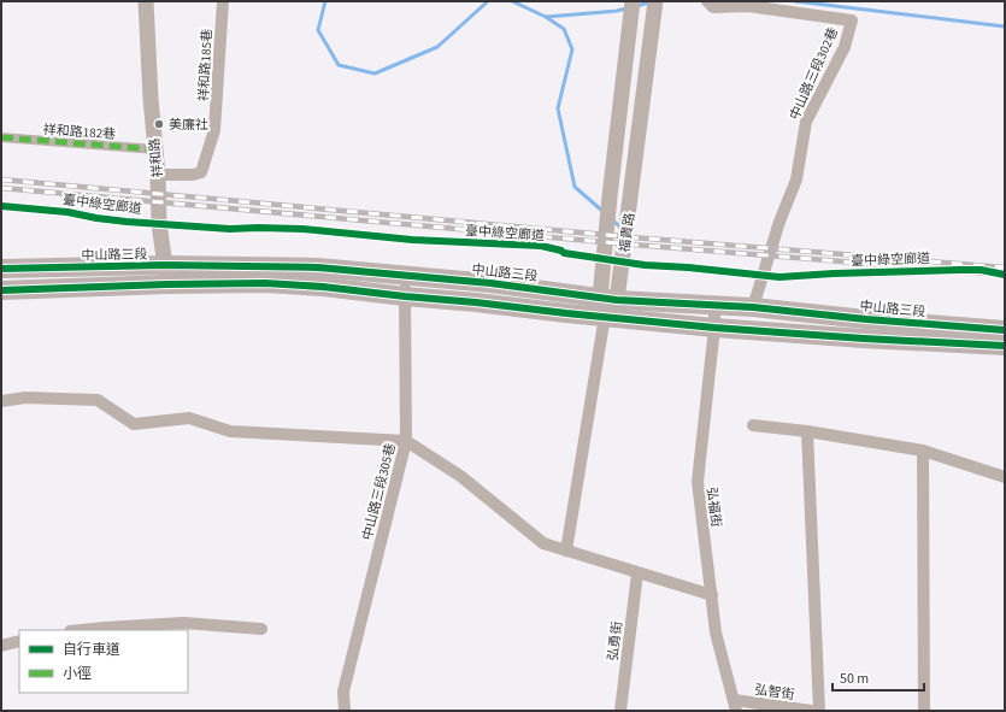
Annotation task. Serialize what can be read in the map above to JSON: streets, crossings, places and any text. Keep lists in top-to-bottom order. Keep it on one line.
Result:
{"streets":{"main road":["中山路三段"],"street":["祥和路185巷","中山路三段302巷","祥和路182巷","祥和路","福貴路","中山路三段305巷","弘福街","弘勇街","弘智街"],"cycle path":["臺中綠空廊道"]},"crossings":[["祥和路185巷","祥和路"],["中山路三段302巷","中山路三段"],["祥和路182巷","祥和路"],["祥和路","中山路三段"],["福貴路","中山路三段"],["中山路三段","中山路三段305巷"],["中山路三段","弘福街"],["弘福街","弘智街"]],"places":["美廉社"],"legend":["自行車道","小徑"],"scale_bar":"50 m"}
